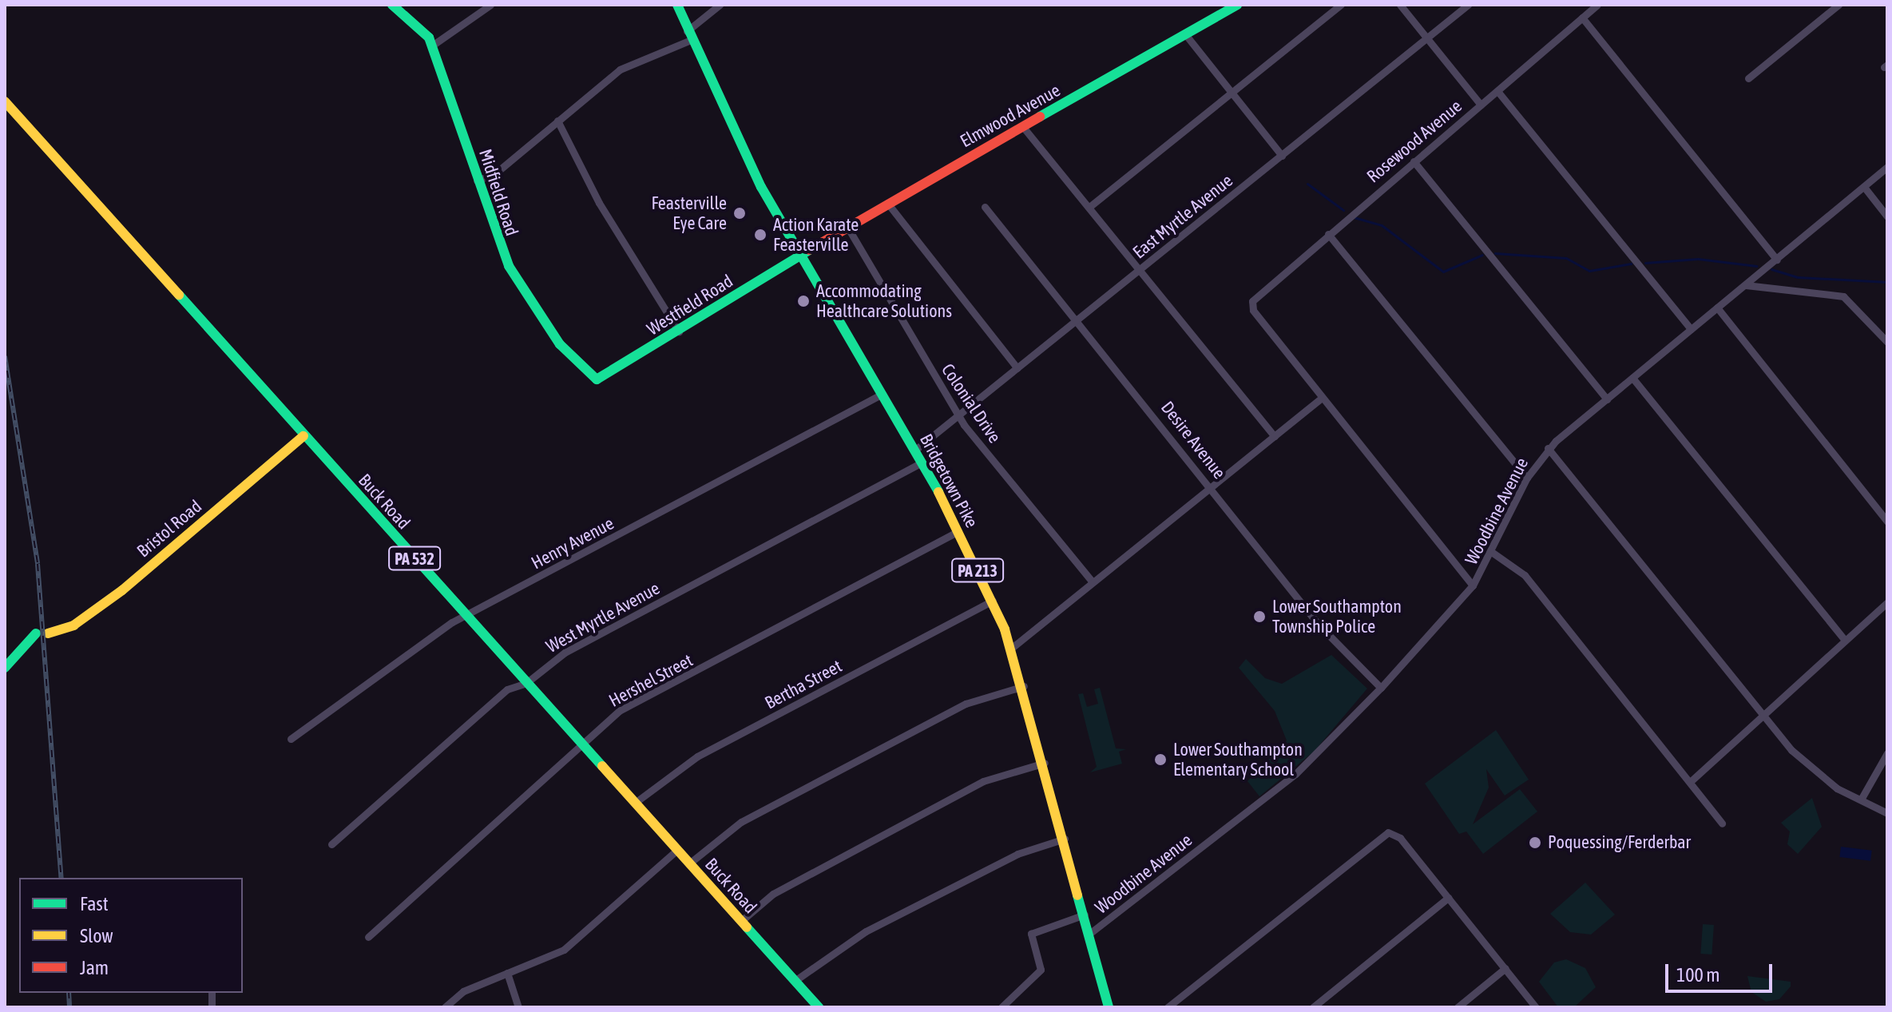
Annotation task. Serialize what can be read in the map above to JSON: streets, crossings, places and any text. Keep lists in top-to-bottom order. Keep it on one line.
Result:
{"streets":{"main road":["Elmwood Avenue","Midfield Road","Westfield Road","Bridgetown Pike","Buck Road","Bristol Road","PA 532","PA 213"],"street":["Rosewood Avenue","East Myrtle Avenue","Colonial Drive","Desire Avenue","Woodbine Avenue","Henry Avenue","West Myrtle Avenue","Hershel Street","Bertha Street"]},"crossings":[["Elmwood Avenue","Westfield Road"],["Elmwood Avenue","Colonial Drive"],["Elmwood Avenue","Bridgetown Pike"],["Midfield Road","Westfield Road"],["East Myrtle Avenue","Colonial Drive"],["East Myrtle Avenue","Desire Avenue"],["East Myrtle Avenue","Bridgetown Pike"],["Westfield Road","Bridgetown Pike"],["Desire Avenue","Woodbine Avenue"],["Bridgetown Pike","Woodbine Avenue"],["Bridgetown Pike","Henry Avenue"],["Bridgetown Pike","West Myrtle Avenue"],["Bridgetown Pike","Hershel Street"],["Bridgetown Pike","Bertha Street"],["Buck Road","Bristol Road"],["Buck Road","Henry Avenue"],["Buck Road","West Myrtle Avenue"],["Buck Road","Hershel Street"],["Buck Road","Bertha Street"]],"places":["Feasterville Eye Care","Action Karate Feasterville","Accommodating Healthcare Solutions","Lower Southampton Township Police","Lower Southampton Elementary School","Poquessing/Ferderbar"],"legend":["Fast","Slow","Jam"],"scale_bar":"100 m"}
